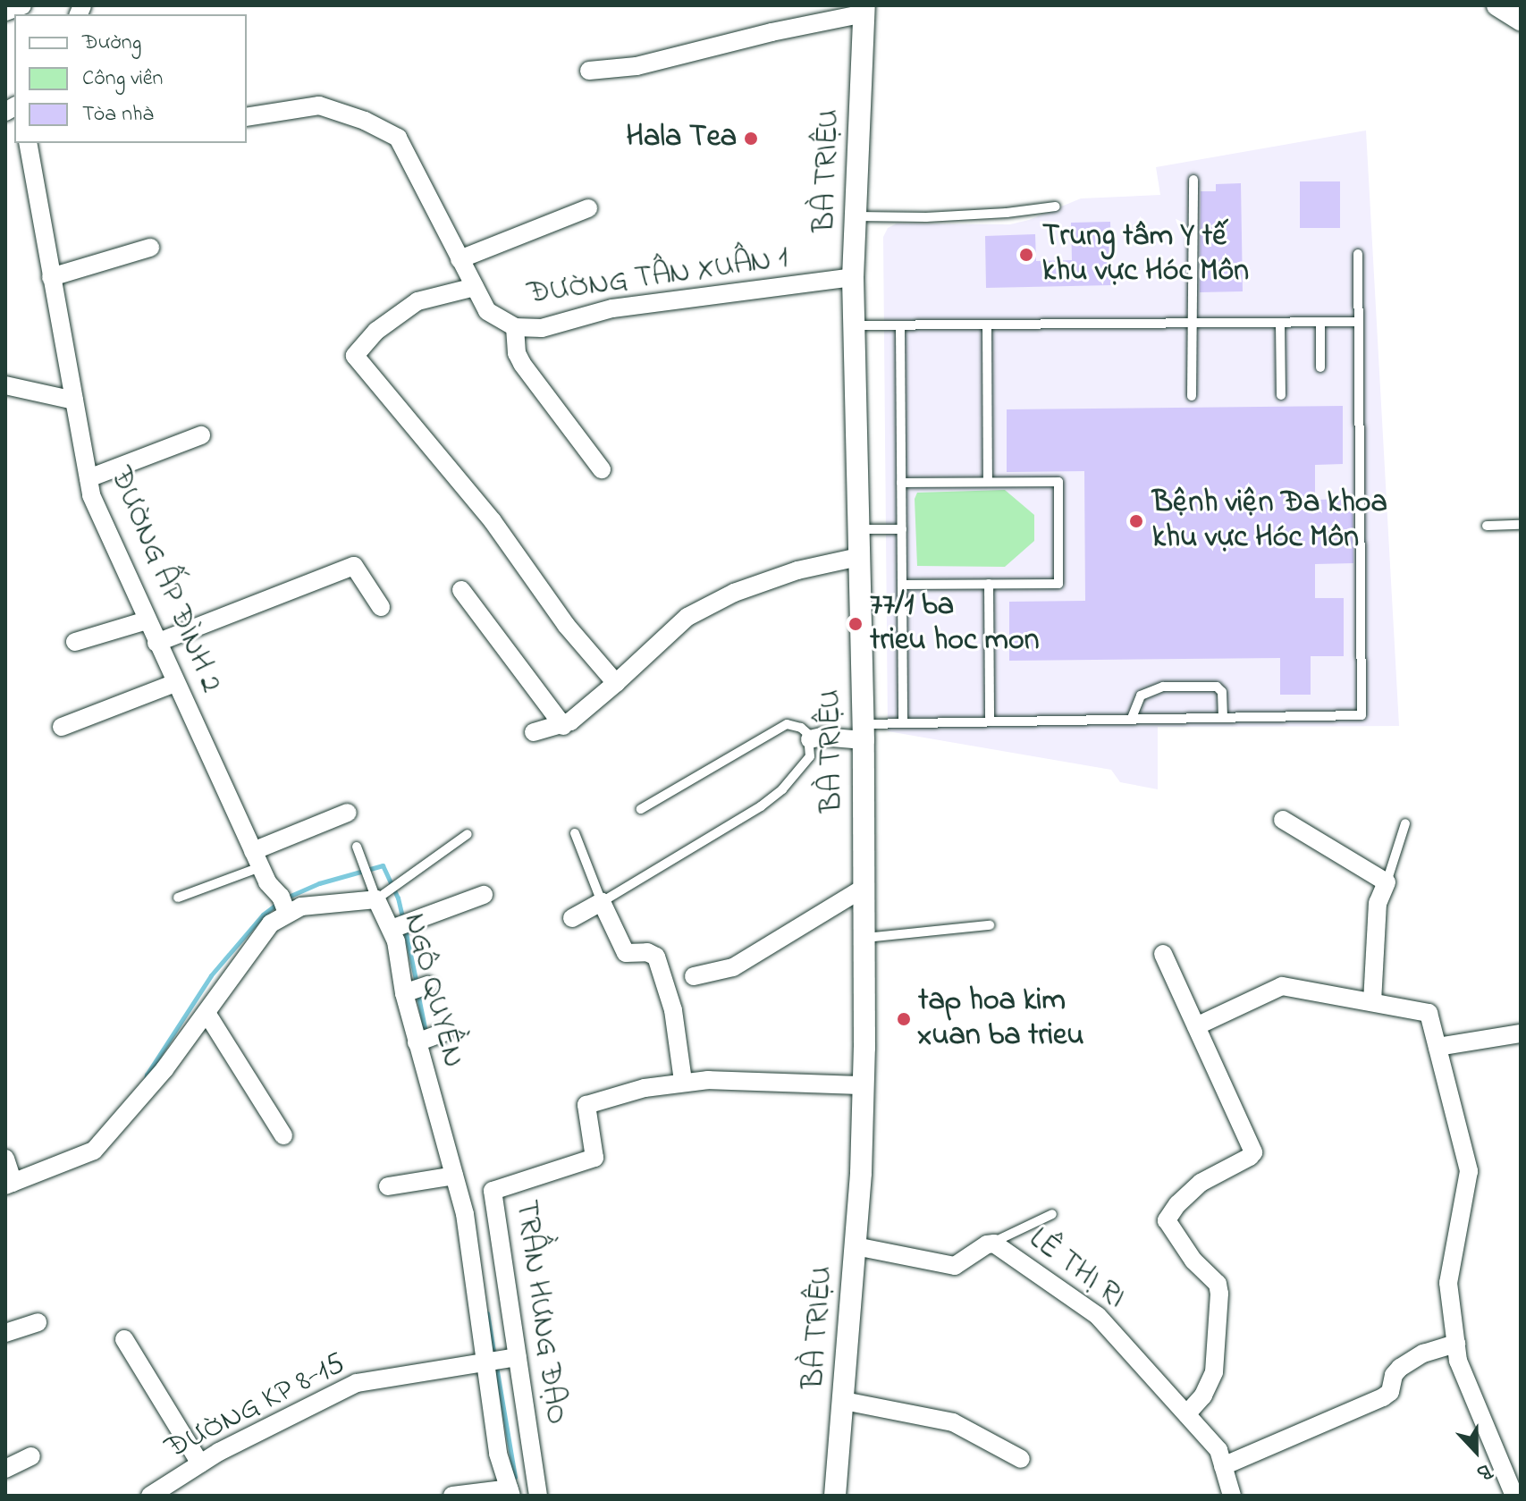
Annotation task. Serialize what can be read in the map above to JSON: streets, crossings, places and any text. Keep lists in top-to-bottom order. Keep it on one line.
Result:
{"streets":{"street":["BÀ TRIỆU","ĐƯỜNG TÂN XUÂN 1","ĐƯỜNG ẤP ĐÌNH 2","NGÔ QUYỀN","LÊ THỊ RI","TRẦN HƯNG ĐẠO","ĐƯỜNG KP 8-15"]},"crossings":[["BÀ TRIỆU","ĐƯỜNG TÂN XUÂN 1"],["BÀ TRIỆU","LÊ THỊ RI"],["BÀ TRIỆU","TRẦN HƯNG ĐẠO"],["ĐƯỜNG ẤP ĐÌNH 2","NGÔ QUYỀN"],["NGÔ QUYỀN","ĐƯỜNG KP 8-15"],["TRẦN HƯNG ĐẠO","ĐƯỜNG KP 8-15"]],"places":["Hala Tea","Trung tâm Y tế khu vực Hóc Môn","Bệnh viện Đa khoa khu vực Hóc Môn","77/1 ba trieu hoc mon","tap hoa kim xuan ba trieu"],"legend":["Đường","Công viên","Tòa nhà"],"north":"bottom"}
